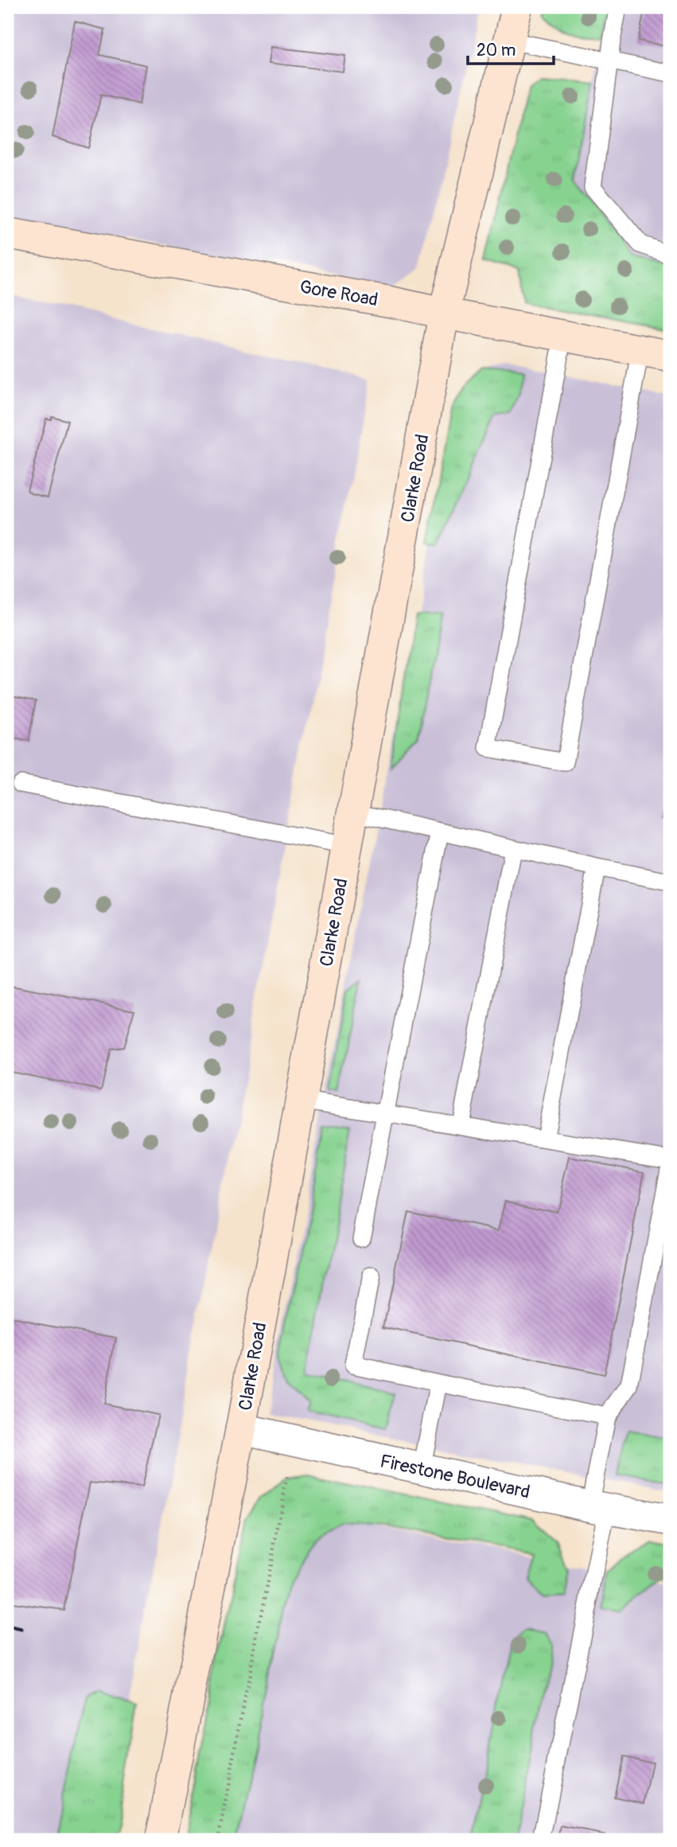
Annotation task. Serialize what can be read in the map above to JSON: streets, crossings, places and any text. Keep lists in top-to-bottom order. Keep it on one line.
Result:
{"streets":{"main road":["Gore Road","Clarke Road"],"street":["Firestone Boulevard"]},"crossings":[["Gore Road","Clarke Road"],["Clarke Road","Firestone Boulevard"]],"scale_bar":"20 m"}
